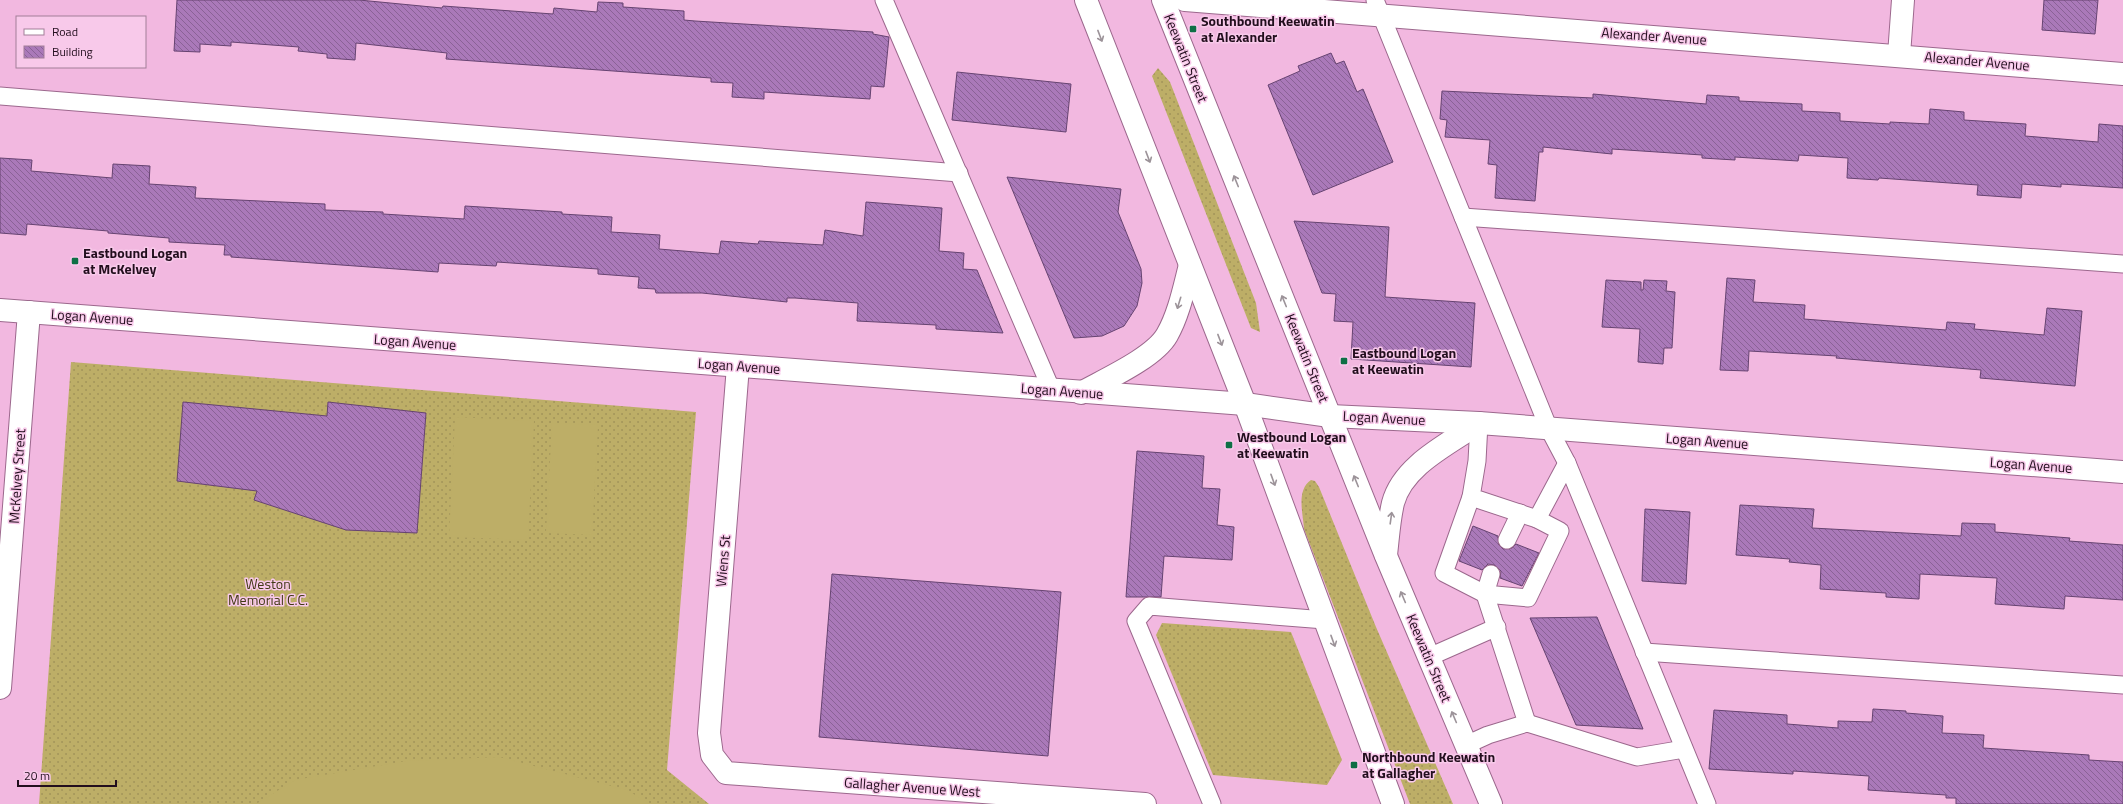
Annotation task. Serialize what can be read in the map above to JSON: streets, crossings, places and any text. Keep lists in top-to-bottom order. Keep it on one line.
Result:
{"streets":{"main road":["Alexander Avenue","Keewatin Street","Logan Avenue","McKelvey Street","Wiens St","Gallagher Avenue West"]},"crossings":[["Keewatin Street","Logan Avenue"],["Logan Avenue","McKelvey Street"],["Logan Avenue","Wiens St"],["Wiens St","Gallagher Avenue West"]],"parks":["Weston Memorial C.C."],"places":{"transit":["Southbound Keewatin at Alexander","Eastbound Logan at McKelvey","Eastbound Logan at Keewatin","Westbound Logan at Keewatin","Northbound Keewatin at Gallagher"]},"legend":["Road","Building"],"scale_bar":"20 m"}
